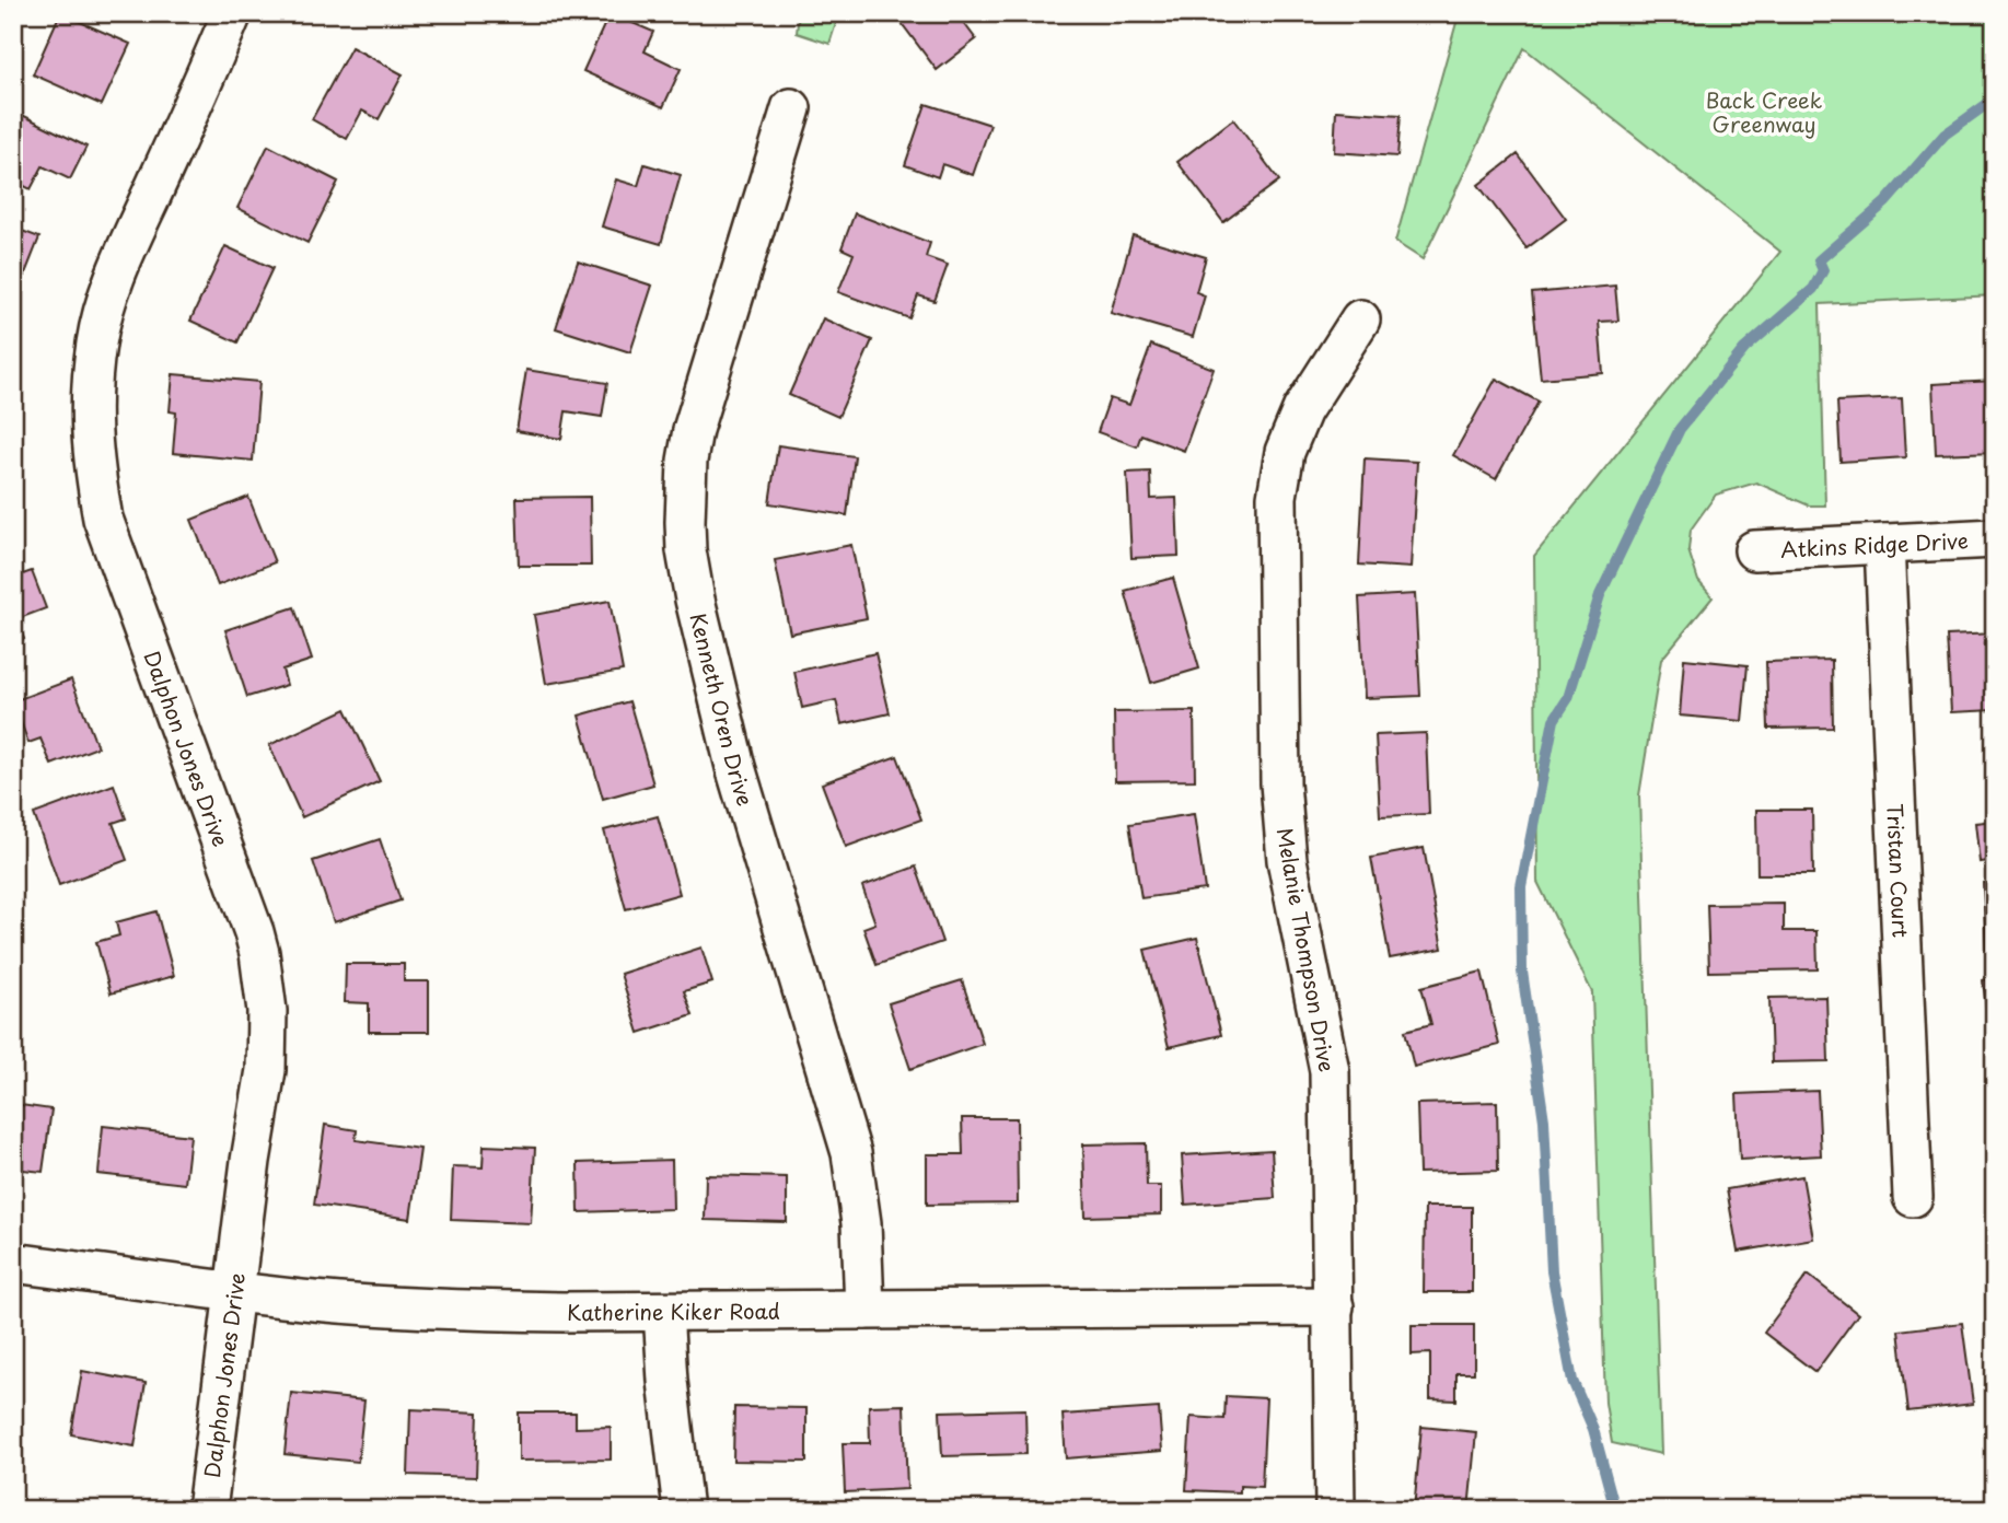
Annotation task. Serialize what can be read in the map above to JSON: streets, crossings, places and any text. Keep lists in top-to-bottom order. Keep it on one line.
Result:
{"streets":{"street":["Atkins Ridge Drive","Kenneth Oren Drive","Dalphon Jones Drive","Tristan Court","Melanie Thompson Drive","Katherine Kiker Road"]},"crossings":[["Atkins Ridge Drive","Tristan Court"],["Kenneth Oren Drive","Katherine Kiker Road"],["Dalphon Jones Drive","Katherine Kiker Road"],["Melanie Thompson Drive","Katherine Kiker Road"]],"parks":["Back Creek Greenway"]}
